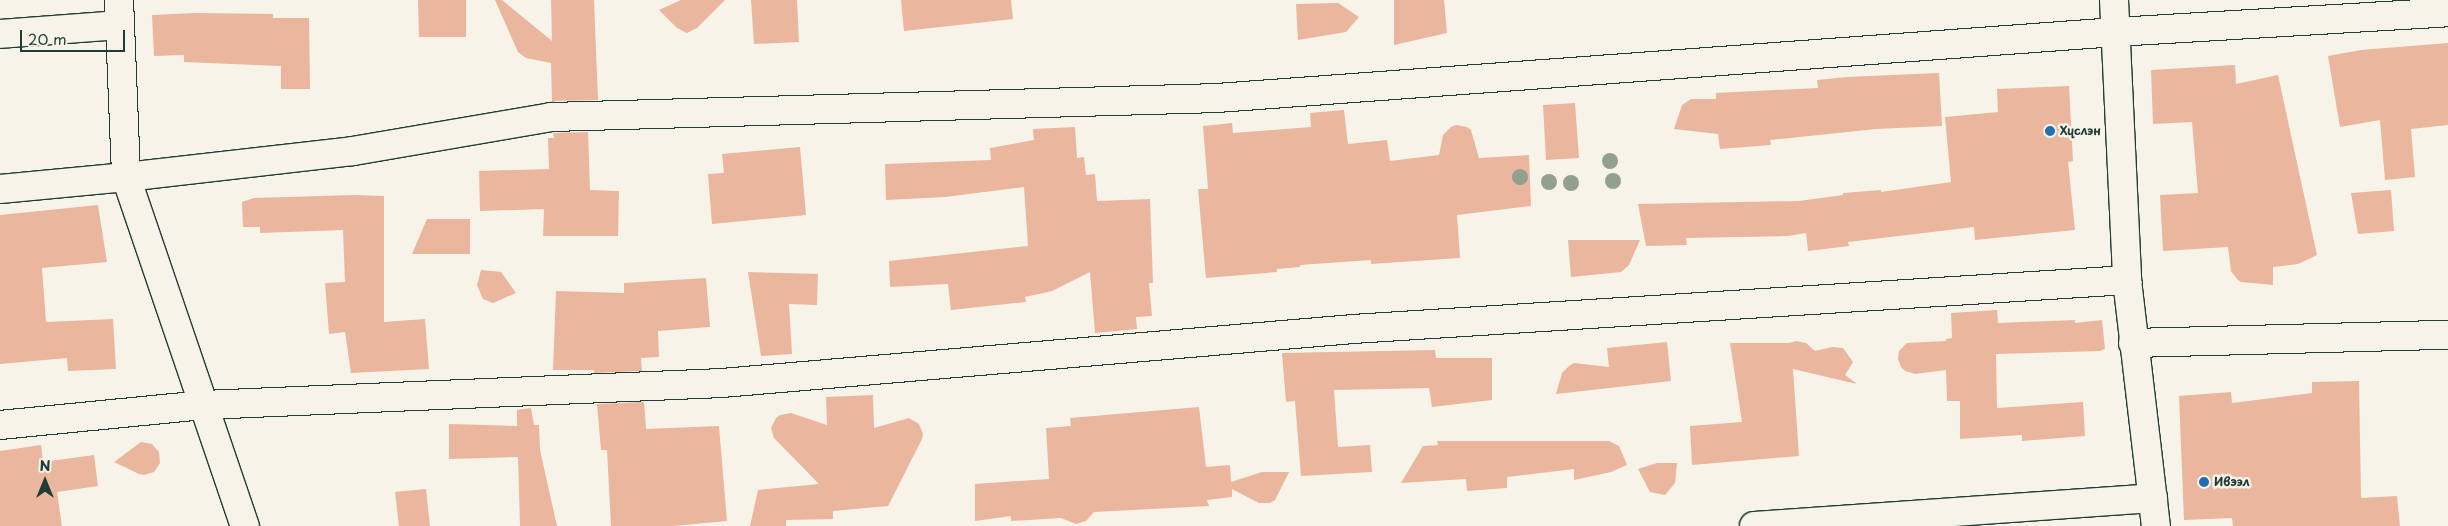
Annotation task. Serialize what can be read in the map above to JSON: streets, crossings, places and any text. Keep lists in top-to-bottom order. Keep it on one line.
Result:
{"places":["Хүслэн","Ивээл"],"scale_bar":"20 m","north":"top"}
